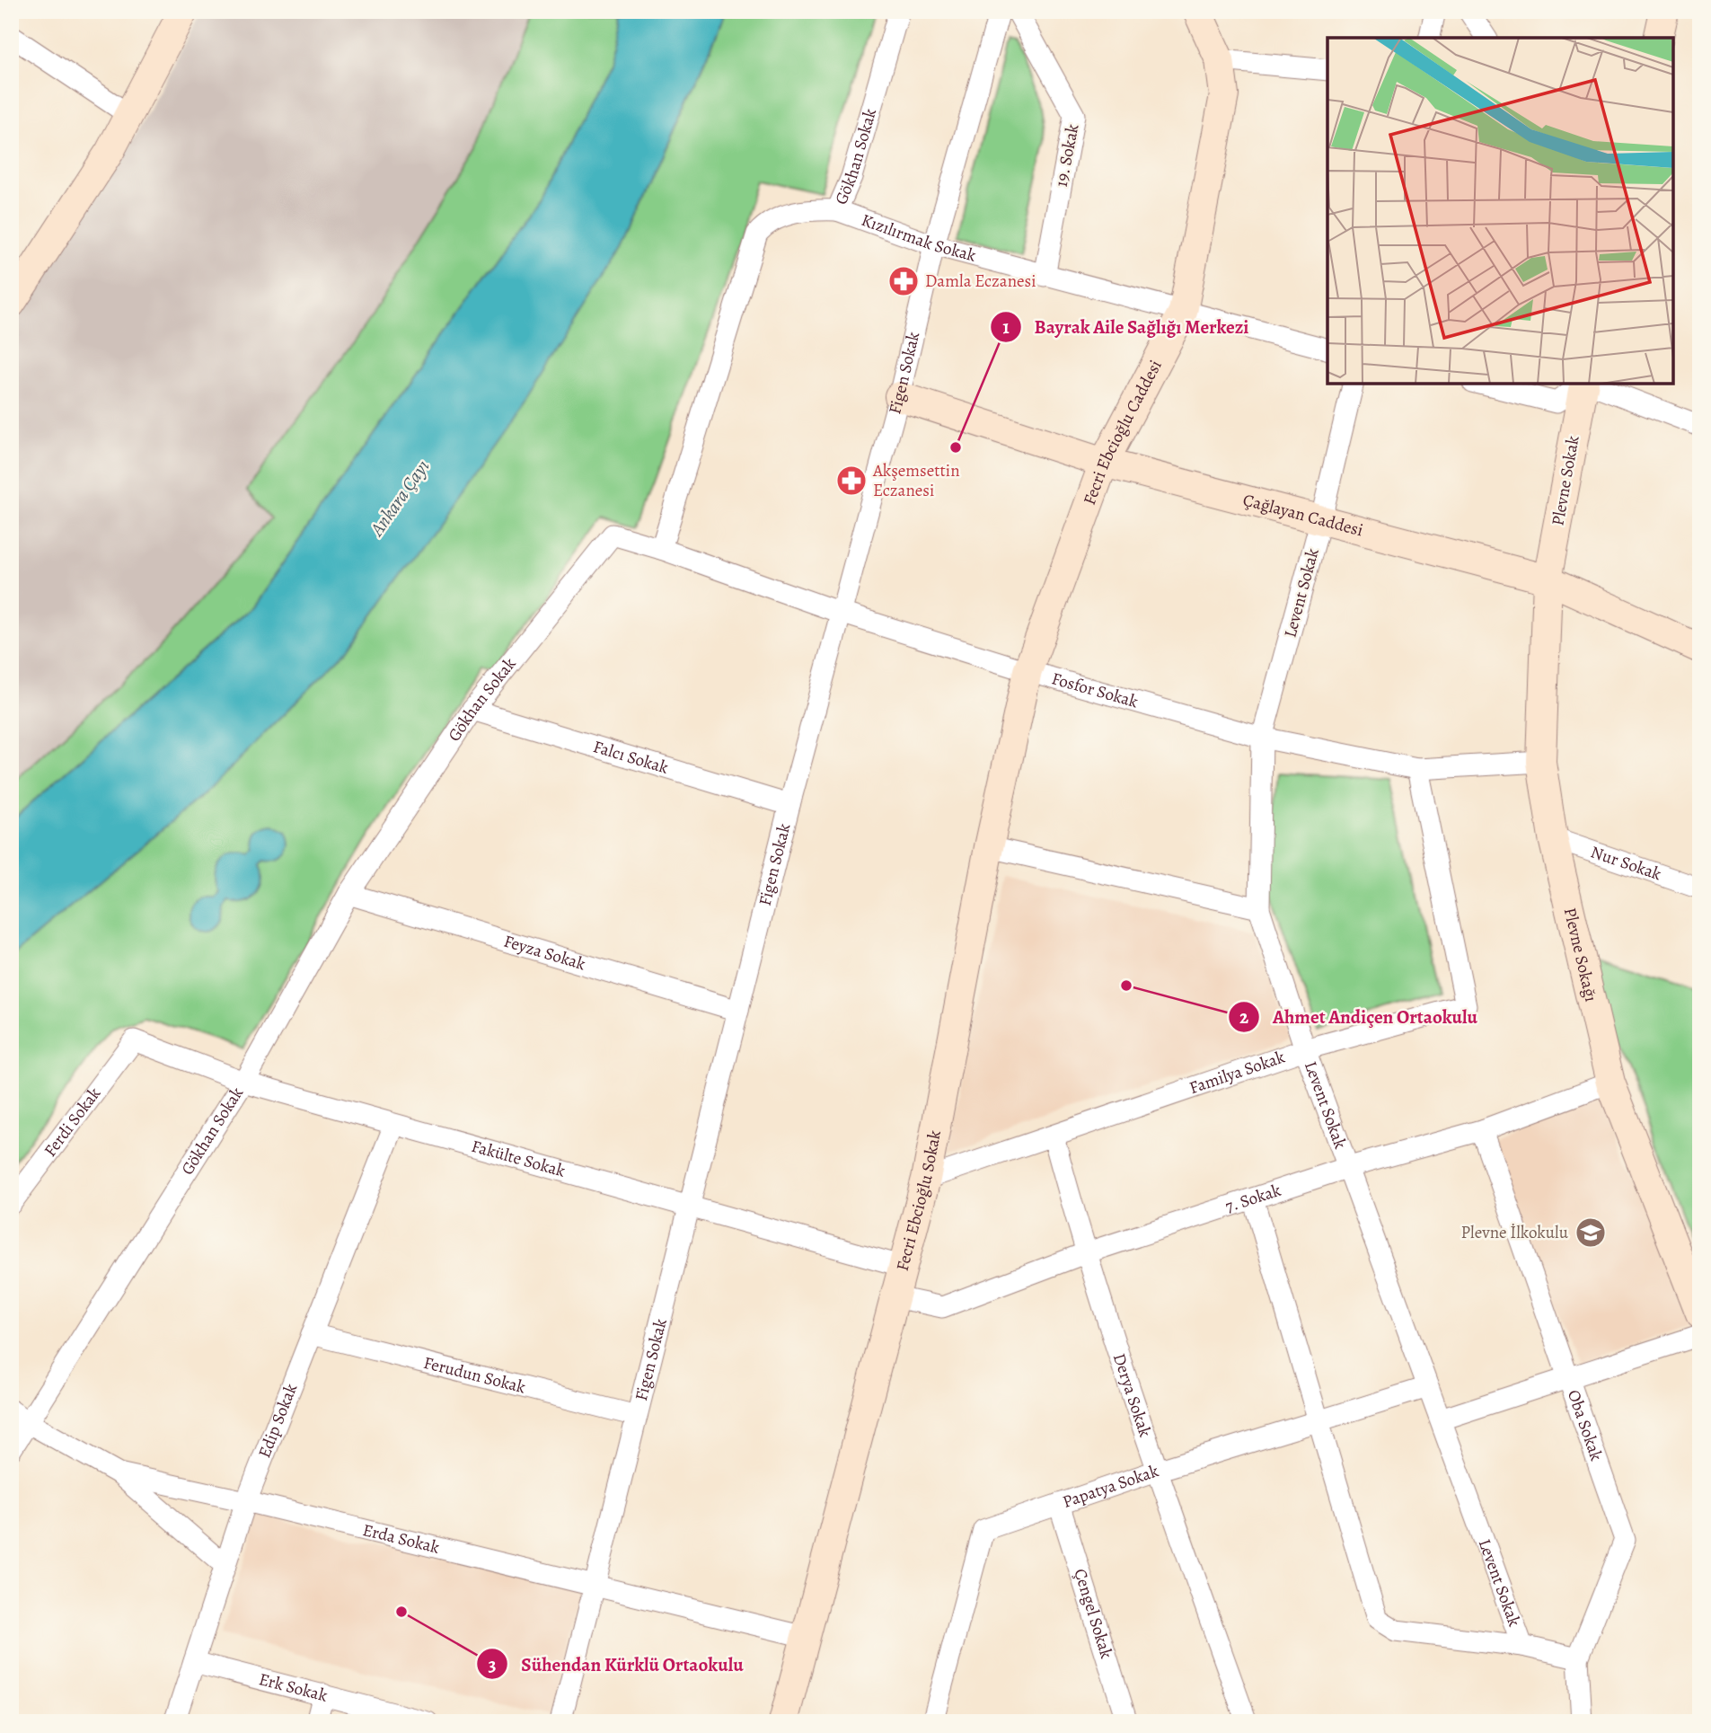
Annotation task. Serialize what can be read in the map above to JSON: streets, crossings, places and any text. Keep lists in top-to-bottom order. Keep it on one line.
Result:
{"streets":{"street":["Gökhan Sokak","19. Sokak","Kızılırmak Sokak","Figen Sokak","Fecri Ebcioğlu Caddesi","Plevne Sokak","Çağlayan Caddesi","Levent Sokak","Fosfor Sokak","Falcı Sokak","Nur Sokak","Feyza Sokak","Plevne Sokağı","Familya Sokak","Ferdi Sokak","Fakülte Sokak","7. Sokak","Fecri Ebcioğlu Sokak","Ferudun Sokak","Derya Sokak","Edip Sokak","Oba Sokak","Papatya Sokak","Erda Sokak","Çengel Sokak","Erk Sokak"]},"crossings":[["Gökhan Sokak","Kızılırmak Sokak"],["Gökhan Sokak","Fosfor Sokak"],["Gökhan Sokak","Falcı Sokak"],["Gökhan Sokak","Feyza Sokak"],["Gökhan Sokak","Fakülte Sokak"],["Gökhan Sokak","Erda Sokak"],["19. Sokak","Kızılırmak Sokak"],["Kızılırmak Sokak","Figen Sokak"],["Kızılırmak Sokak","Fecri Ebcioğlu Caddesi"],["Figen Sokak","Çağlayan Caddesi"],["Figen Sokak","Fosfor Sokak"],["Figen Sokak","Falcı Sokak"],["Figen Sokak","Feyza Sokak"],["Figen Sokak","Fakülte Sokak"],["Figen Sokak","Ferudun Sokak"],["Figen Sokak","Erda Sokak"],["Fecri Ebcioğlu Caddesi","Çağlayan Caddesi"],["Fecri Ebcioğlu Caddesi","Fosfor Sokak"],["Fecri Ebcioğlu Caddesi","Fecri Ebcioğlu Sokak"],["Plevne Sokak","Çağlayan Caddesi"],["Plevne Sokak","Plevne Sokağı"],["Çağlayan Caddesi","Levent Sokak"],["Çağlayan Caddesi","Plevne Sokağı"],["Levent Sokak","Fosfor Sokak"],["Levent Sokak","Familya Sokak"],["Levent Sokak","7. Sokak"],["Levent Sokak","Oba Sokak"],["Levent Sokak","Papatya Sokak"],["Fosfor Sokak","Plevne Sokağı"],["Fosfor Sokak","Familya Sokak"],["Fosfor Sokak","Fecri Ebcioğlu Sokak"],["Nur Sokak","Plevne Sokağı"],["Plevne Sokağı","7. Sokak"],["Familya Sokak","Fecri Ebcioğlu Sokak"],["Familya Sokak","Derya Sokak"],["Ferdi Sokak","Fakülte Sokak"],["Fakülte Sokak","Fecri Ebcioğlu Sokak"],["Fakülte Sokak","Edip Sokak"],["7. Sokak","Fecri Ebcioğlu Sokak"],["7. Sokak","Derya Sokak"],["7. Sokak","Oba Sokak"],["Fecri Ebcioğlu Sokak","Erda Sokak"],["Ferudun Sokak","Edip Sokak"],["Derya Sokak","Papatya Sokak"],["Edip Sokak","Erda Sokak"],["Edip Sokak","Erk Sokak"],["Papatya Sokak","Çengel Sokak"]],"water":["Ankara Çayı"],"places":{"pharmacy":["Damla Eczanesi","Akşemsettin Eczanesi"],"other":["Bayrak Aile Sağlığı Merkezi","Ahmet Andiçen Ortaokulu","Sühendan Kürklü Ortaokulu"],"school or university":["Plevne İlkokulu"]}}
